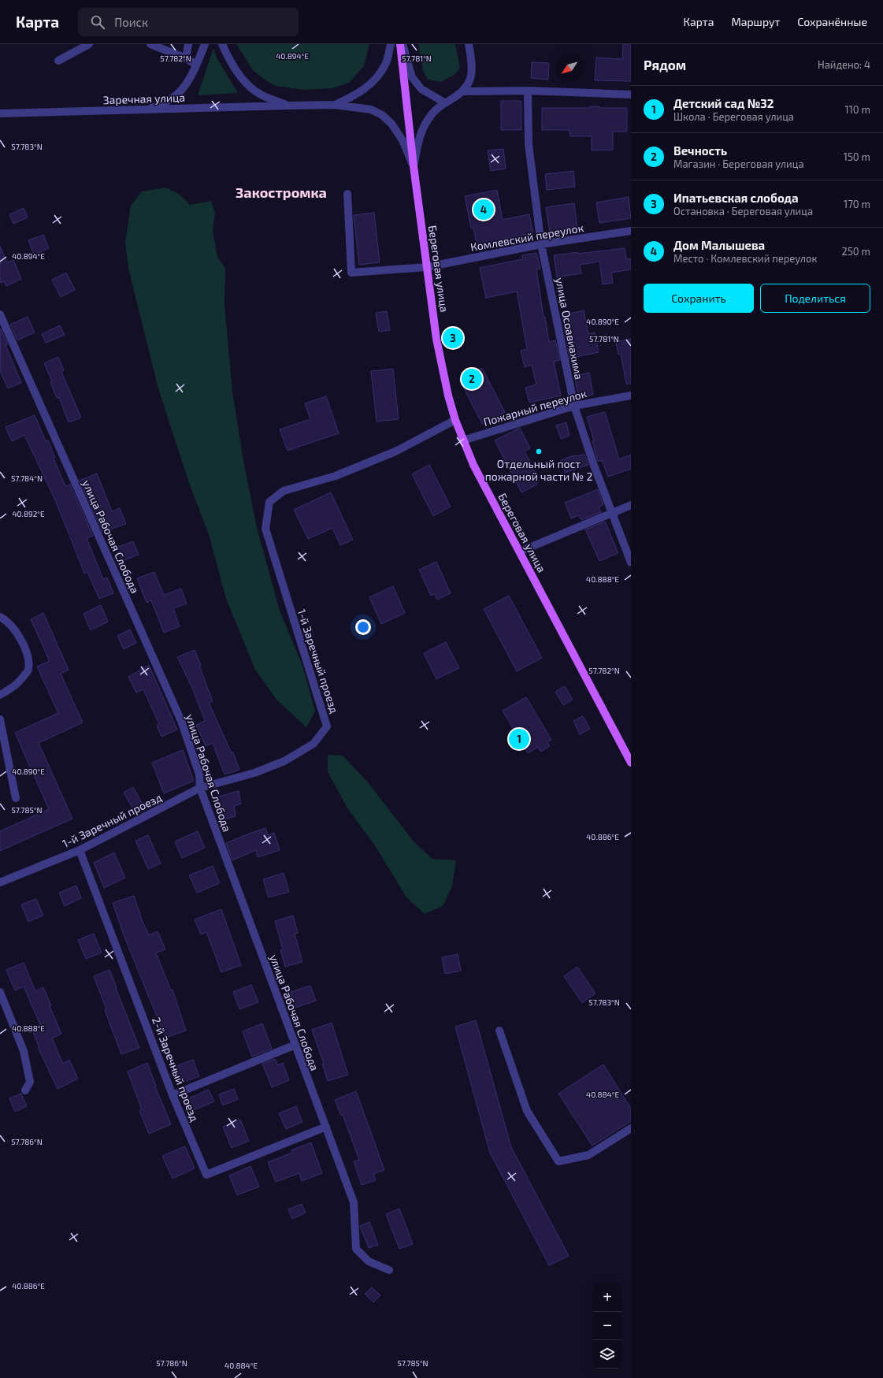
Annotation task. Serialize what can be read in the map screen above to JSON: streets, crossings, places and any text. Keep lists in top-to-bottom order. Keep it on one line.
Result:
{"streets":{"main road":["Береговая улица"],"street":["Заречная улица","Комлевский переулок","улица Осоавиахима","Пожарный переулок","улица Рабочая Слобода","1-й Заречный проезд","2-й Заречный проезд"]},"crossings":[["Заречная улица","Береговая улица"],["Комлевский переулок","Береговая улица"],["Комлевский переулок","улица Осоавиахима"],["Береговая улица","Пожарный переулок"],["Береговая улица","1-й Заречный проезд"],["улица Осоавиахима","Пожарный переулок"],["улица Рабочая Слобода","1-й Заречный проезд"],["улица Рабочая Слобода","2-й Заречный проезд"],["1-й Заречный проезд","2-й Заречный проезд"]],"districts":["Закостромка"],"places":["Отдельный пост пожарной части № 2"],"north":"bottom left","page":{"header":"Карта","search":"Поиск","nav":["Карта","Маршрут","Сохранённые"],"heading":["Рядом","Найдено: 4"],"list":[{"mark":"1","name":"Детский сад №32","note":"Школа · Береговая улица","value":"110 m"},{"mark":"2","name":"Вечность","note":"Магазин · Береговая улица","value":"150 m"},{"mark":"3","name":"Ипатьевская слобода","note":"Остановка · Береговая улица","value":"170 m"},{"mark":"4","name":"Дом Малышева","note":"Место · Комлевский переулок","value":"250 m"}],"pins":["4","3","2","1"],"buttons":["Сохранить","Поделиться"],"map_buttons":["+","−"]},"coordinates":["40.894°E","57.782°N","57.781°N","57.783°N","40.890°E","57.784°N","40.892°E","40.888°E","57.785°N","40.886°E","40.884°E","57.786°N"]}
